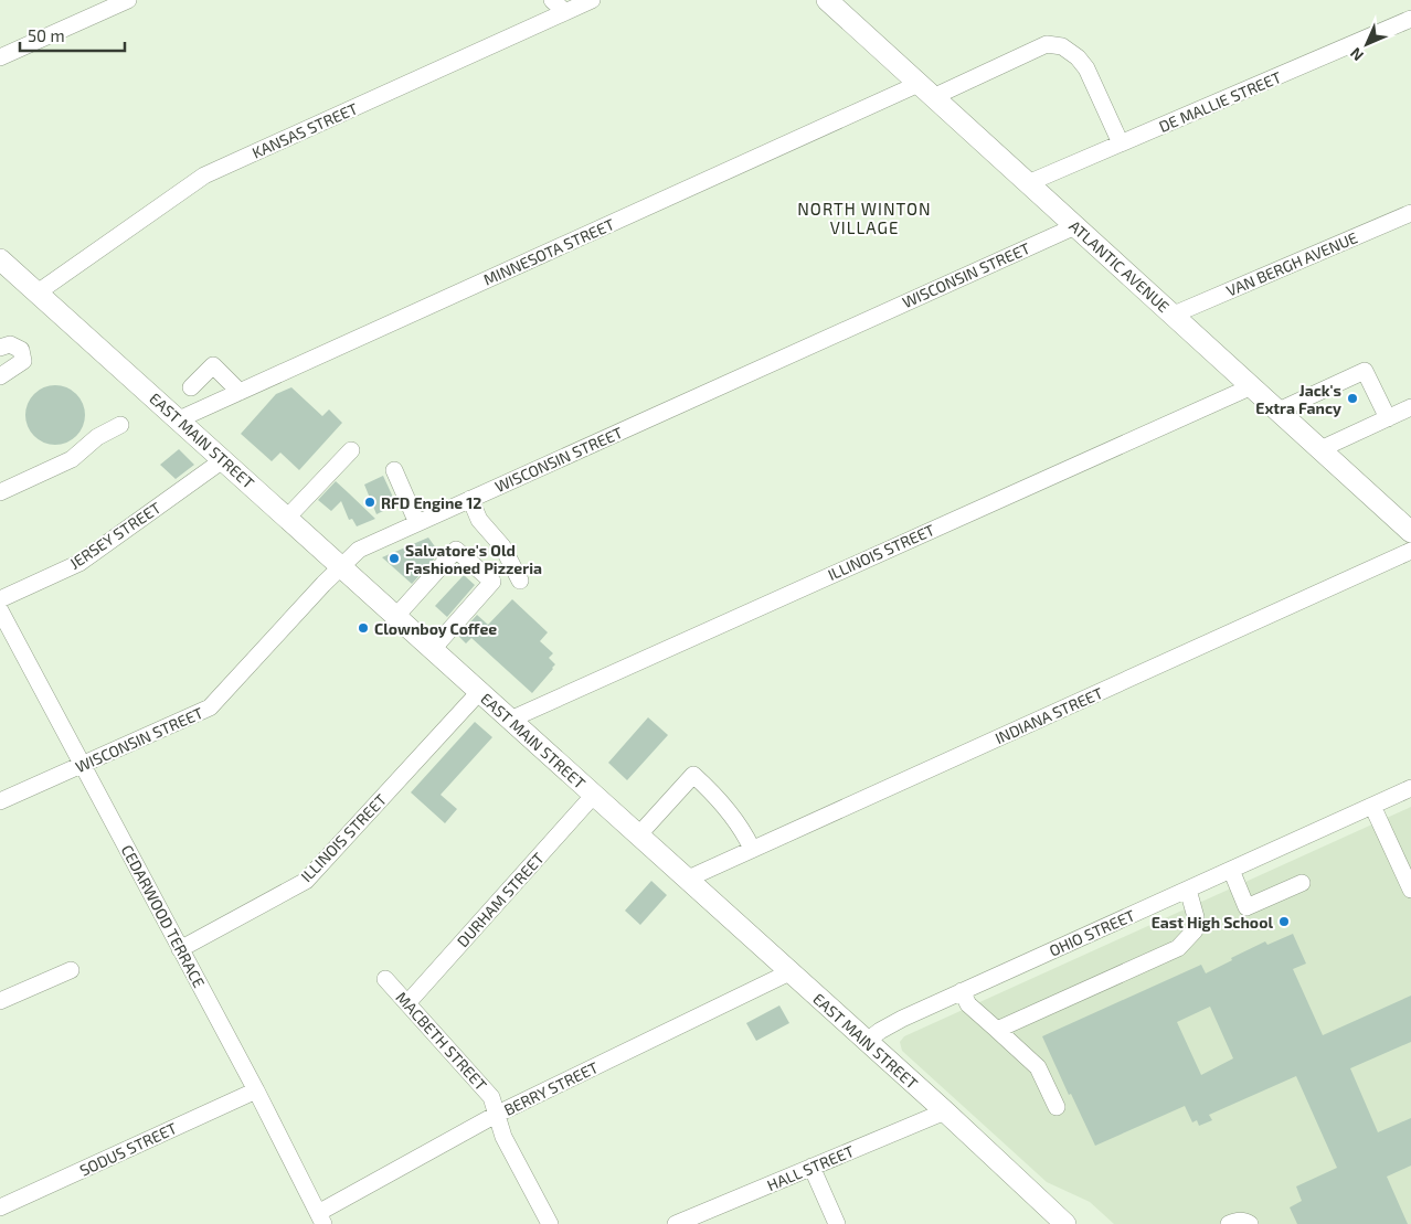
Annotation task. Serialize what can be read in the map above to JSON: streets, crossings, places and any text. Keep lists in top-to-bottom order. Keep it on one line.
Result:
{"streets":{"main road":["ATLANTIC AVENUE","EAST MAIN STREET"],"street":["DE MALLIE STREET","KANSAS STREET","MINNESOTA STREET","VAN BERGH AVENUE","WISCONSIN STREET","JERSEY STREET","ILLINOIS STREET","INDIANA STREET","DURHAM STREET","CEDARWOOD TERRACE","OHIO STREET","MACBETH STREET","BERRY STREET","SODUS STREET","HALL STREET"]},"crossings":[["DE MALLIE STREET","MINNESOTA STREET"],["DE MALLIE STREET","ATLANTIC AVENUE"],["KANSAS STREET","EAST MAIN STREET"],["MINNESOTA STREET","ATLANTIC AVENUE"],["MINNESOTA STREET","EAST MAIN STREET"],["VAN BERGH AVENUE","ATLANTIC AVENUE"],["ATLANTIC AVENUE","WISCONSIN STREET"],["ATLANTIC AVENUE","ILLINOIS STREET"],["WISCONSIN STREET","EAST MAIN STREET"],["WISCONSIN STREET","CEDARWOOD TERRACE"],["EAST MAIN STREET","JERSEY STREET"],["EAST MAIN STREET","ILLINOIS STREET"],["EAST MAIN STREET","INDIANA STREET"],["EAST MAIN STREET","DURHAM STREET"],["EAST MAIN STREET","OHIO STREET"],["EAST MAIN STREET","BERRY STREET"],["EAST MAIN STREET","HALL STREET"],["ILLINOIS STREET","CEDARWOOD TERRACE"],["DURHAM STREET","MACBETH STREET"],["CEDARWOOD TERRACE","BERRY STREET"],["CEDARWOOD TERRACE","SODUS STREET"],["MACBETH STREET","BERRY STREET"]],"districts":["NORTH WINTON VILLAGE"],"places":["Jack's Extra Fancy","RFD Engine 12","Salvatore's Old Fashioned Pizzeria","Clownboy Coffee","East High School"],"scale_bar":"50 m","north":"bottom left"}
